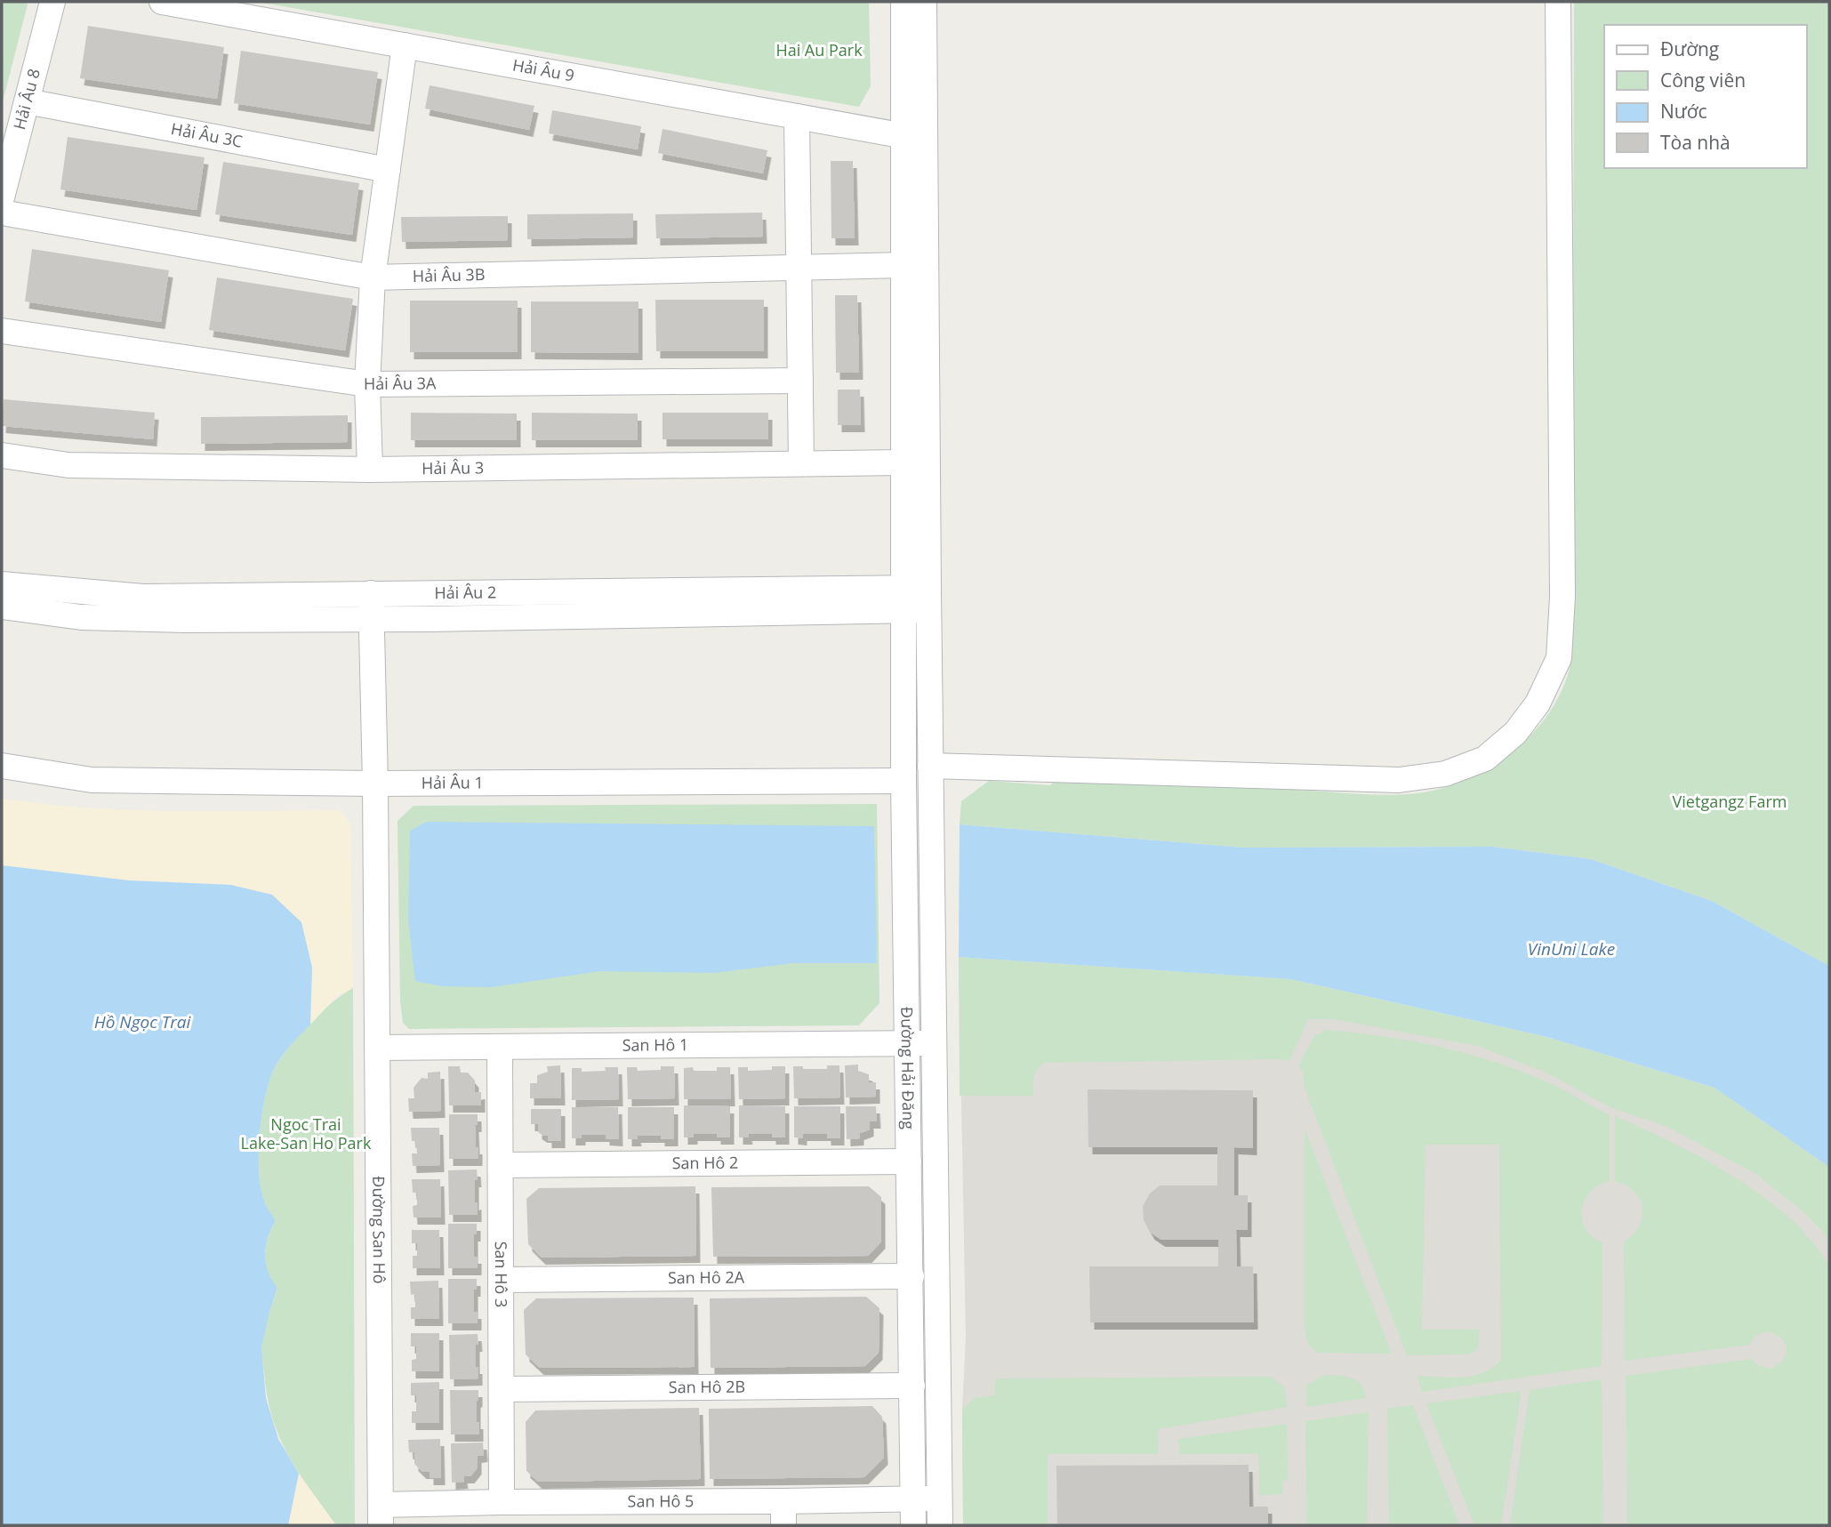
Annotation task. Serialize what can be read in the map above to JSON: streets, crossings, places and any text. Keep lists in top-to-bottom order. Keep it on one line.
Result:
{"streets":{"street":["Hải Âu 9","Hải Âu 8","Hải Âu 3C","Hải Âu 3B","Hải Âu 3A","Hải Âu 3","Hải Âu 2","Hải Âu 1","San Hô 1","Đường Hải Đăng","San Hô 2","Đường San Hô","San Hô 3","San Hô 2A","San Hô 2B","San Hô 5"]},"crossings":[["Hải Âu 8","Hải Âu 3C"],["Hải Âu 2","Đường Hải Đăng"],["Hải Âu 2","Đường San Hô"],["Hải Âu 1","Đường Hải Đăng"],["Hải Âu 1","Đường San Hô"],["San Hô 1","Đường Hải Đăng"],["San Hô 1","Đường San Hô"],["San Hô 1","San Hô 3"],["Đường Hải Đăng","San Hô 2"],["Đường Hải Đăng","San Hô 2A"],["Đường Hải Đăng","San Hô 2B"],["Đường Hải Đăng","San Hô 5"],["San Hô 2","San Hô 3"],["Đường San Hô","San Hô 5"],["San Hô 3","San Hô 2A"],["San Hô 3","San Hô 2B"],["San Hô 3","San Hô 5"]],"water":["VinUni Lake","Hồ Ngọc Trai"],"parks":["Hai Au Park","Vietgangz Farm","Ngoc Trai Lake-San Ho Park"],"legend":["Đường","Công viên","Nước","Tòa nhà"]}
